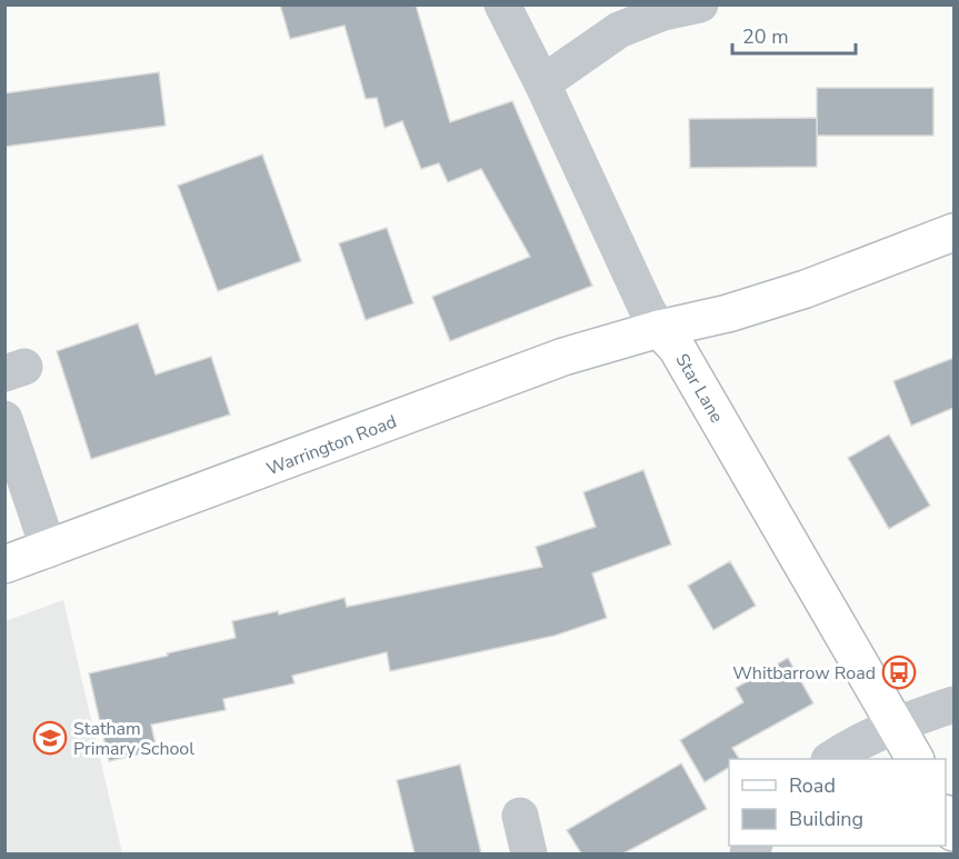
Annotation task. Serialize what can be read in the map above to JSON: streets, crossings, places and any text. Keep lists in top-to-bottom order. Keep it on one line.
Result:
{"streets":{"street":["Star Lane","Warrington Road"]},"crossings":[["Star Lane","Warrington Road"]],"places":{"bus stop":["Whitbarrow Road"],"school or university":["Statham Primary School"]},"legend":["Road","Building"],"scale_bar":"20 m"}
